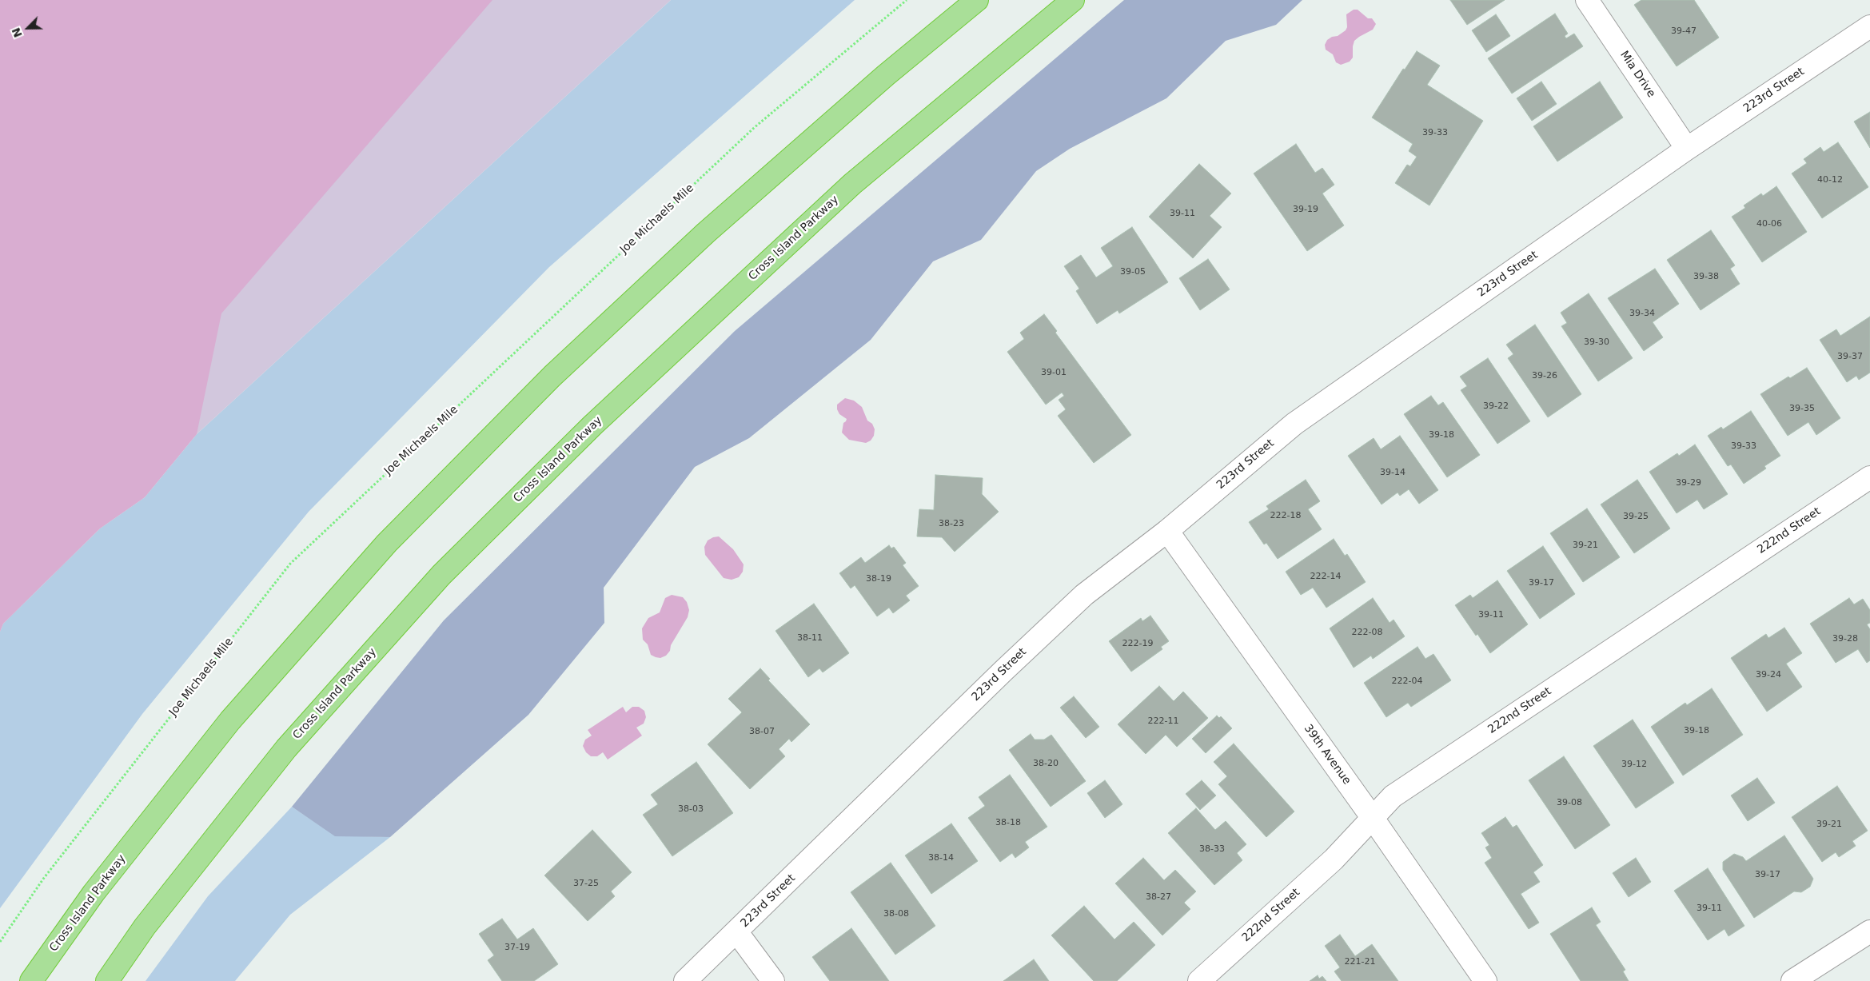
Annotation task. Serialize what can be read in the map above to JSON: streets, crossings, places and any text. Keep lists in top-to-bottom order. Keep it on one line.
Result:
{"streets":{"highway":["Cross Island Parkway"],"street":["Mia Drive","223rd Street","222nd Street","39th Avenue"],"path":["Joe Michaels Mile"]},"crossings":[["Mia Drive","223rd Street"],["223rd Street","39th Avenue"],["222nd Street","39th Avenue"]],"house_numbers":["39-47","39-33","40-12","39-19","39-11","40-06","39-05","39-38","39-34","39-30","39-37","39-01","39-26","39-22","39-35","39-18","39-33","39-14","39-29","222-18","39-25","38-23","39-21","222-14","38-19","39-17","39-11","222-08","38-11","39-28","222-19","39-24","222-04","222-11","39-18","38-07","38-20","39-12","39-08","38-03","38-18","39-21","38-33","38-14","39-17","37-25","38-27","39-11","38-08","37-19","221-21"],"north":"bottom left"}
